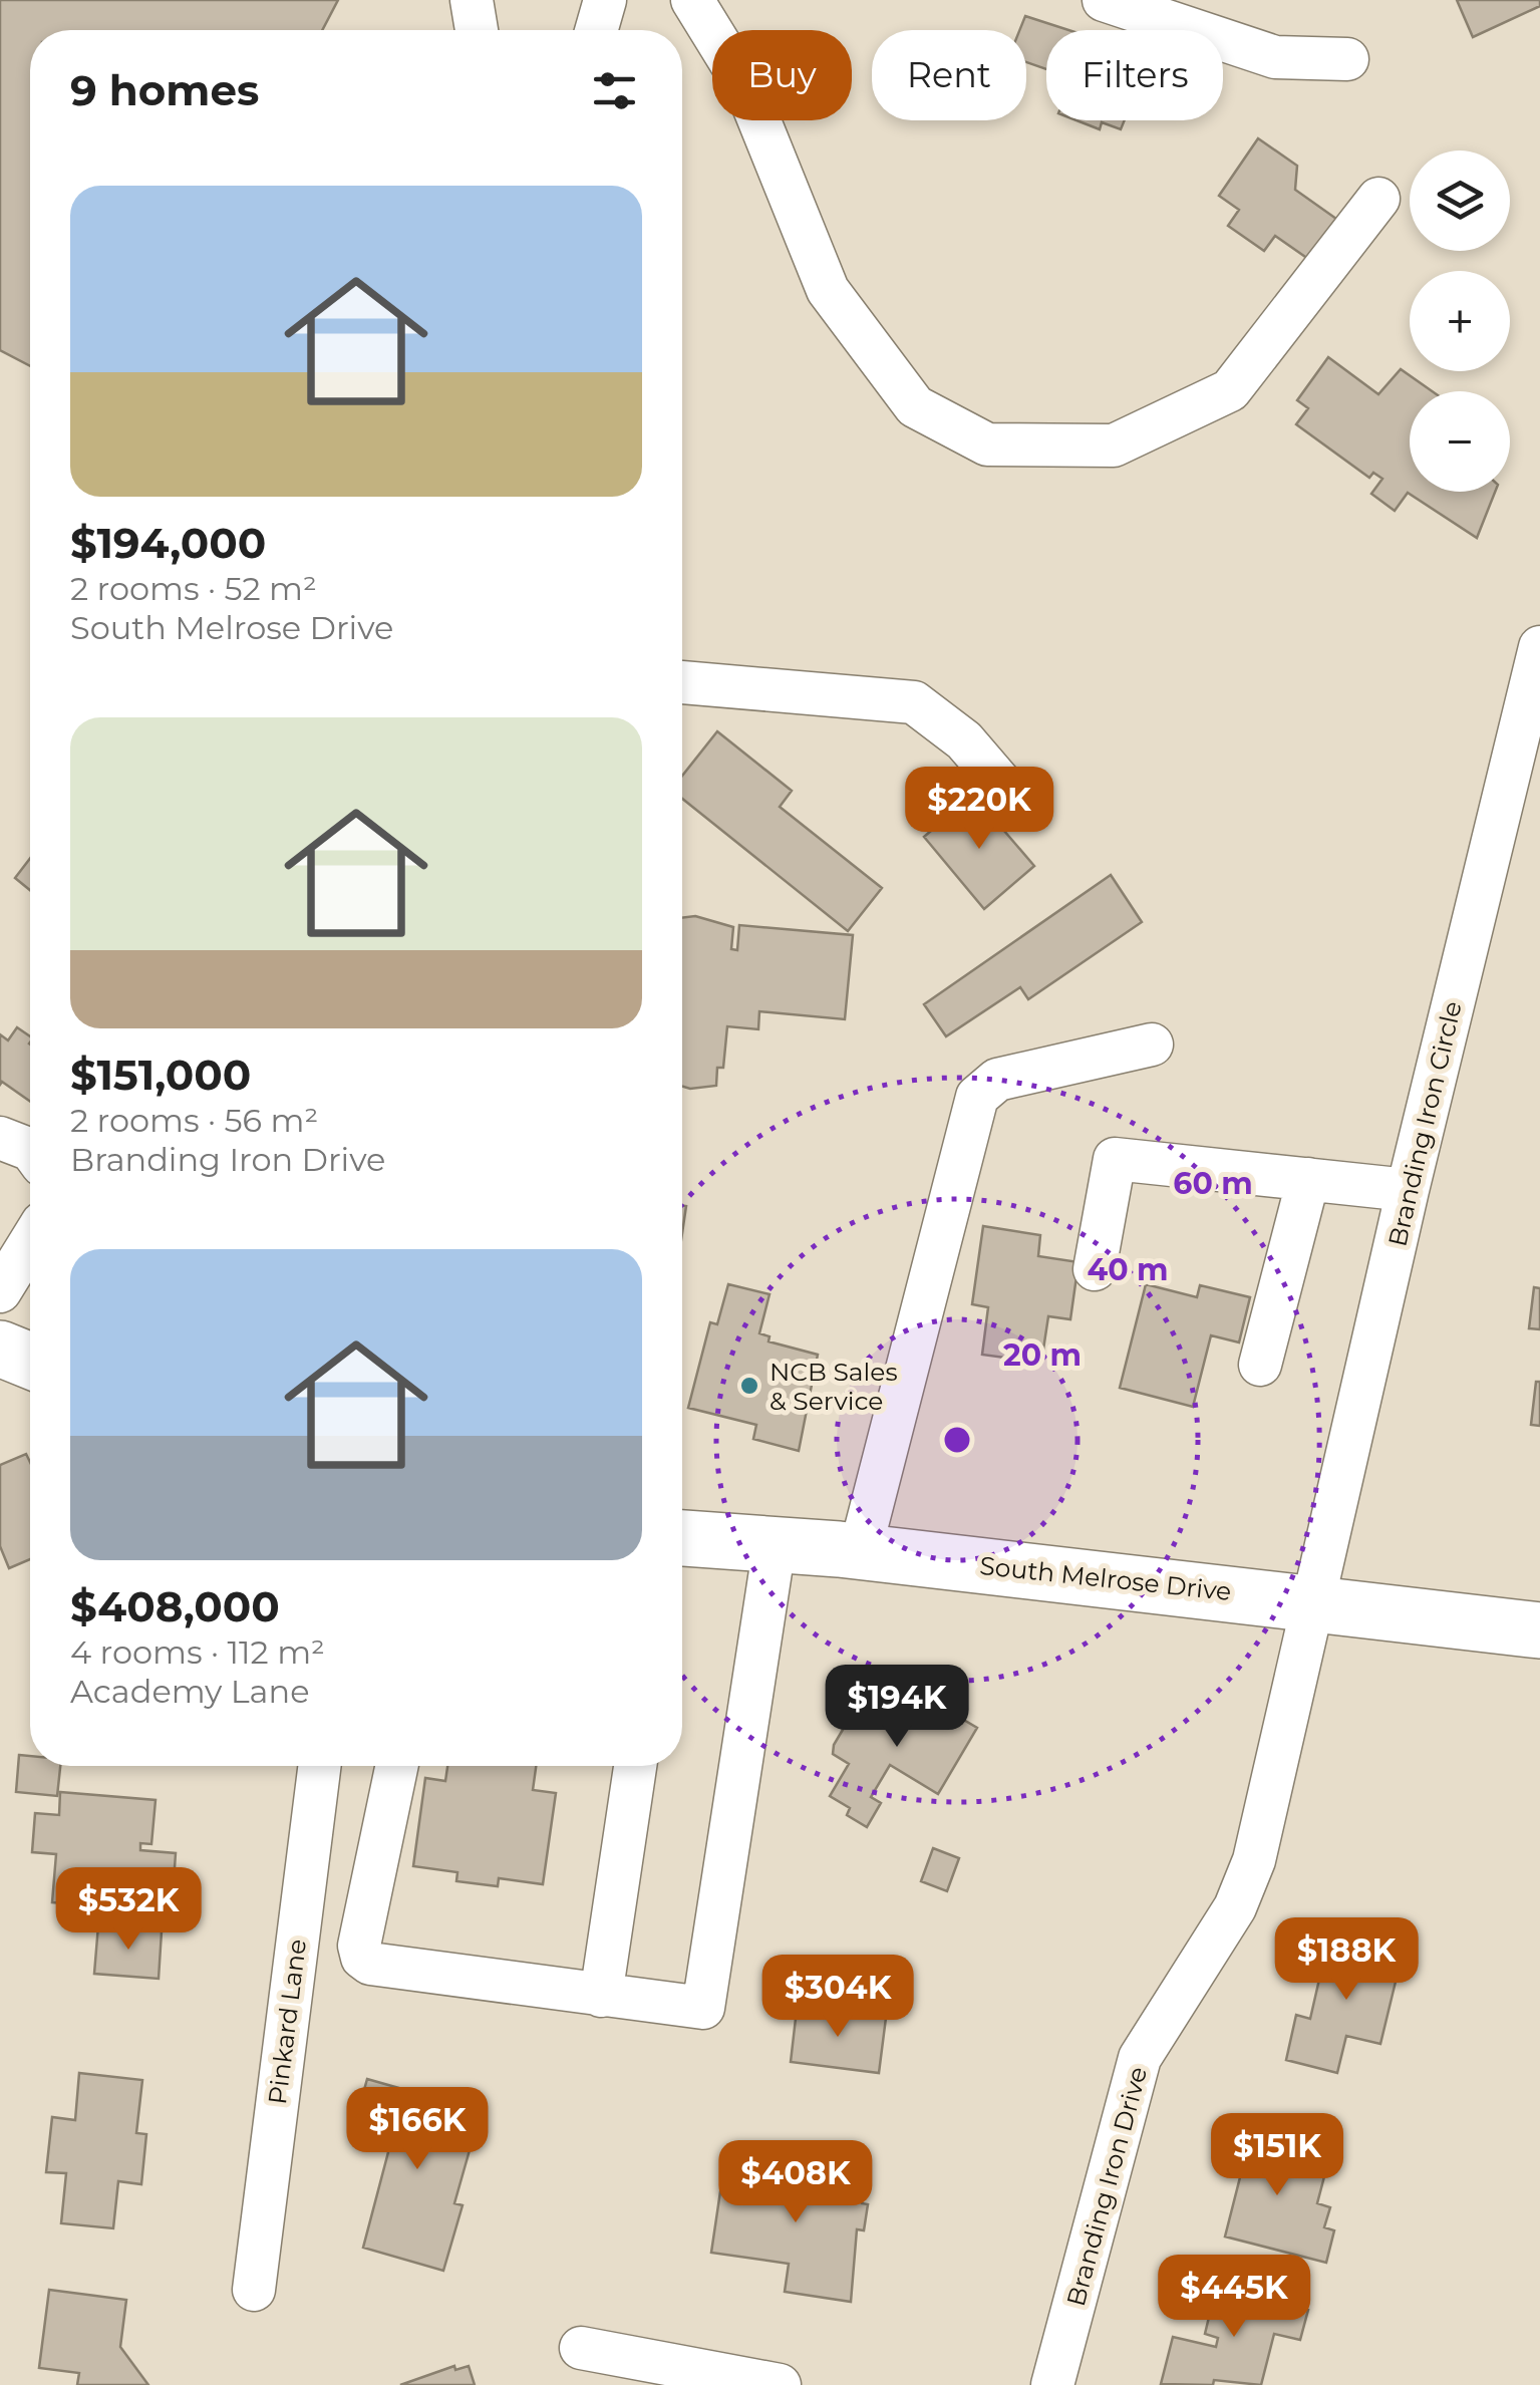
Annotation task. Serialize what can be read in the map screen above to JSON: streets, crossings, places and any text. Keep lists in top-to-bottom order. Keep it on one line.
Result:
{"streets":{"main road":["South Melrose Drive"],"street":["Branding Iron Circle","Pinkard Lane","Branding Iron Drive"]},"crossings":[["Branding Iron Circle","South Melrose Drive"],["Branding Iron Circle","Branding Iron Drive"],["South Melrose Drive","Branding Iron Drive"]],"places":["NCB Sales & Service"],"page":{"chip":["Buy","Rent","Filters"],"heading":"9 homes","map_buttons":["+","−"],"list":[{"name":"$194,000","note":"2 rooms · 52 m² · South Melrose Drive"},{"name":"$151,000","note":"2 rooms · 56 m² · Branding Iron Drive"},{"name":"$408,000","note":"4 rooms · 112 m² · Academy Lane"}],"price":["$220K","$194K","$532K","$188K","$304K","$166K","$151K","$408K","$445K"]},"rings":["60 m","40 m","20 m"]}
